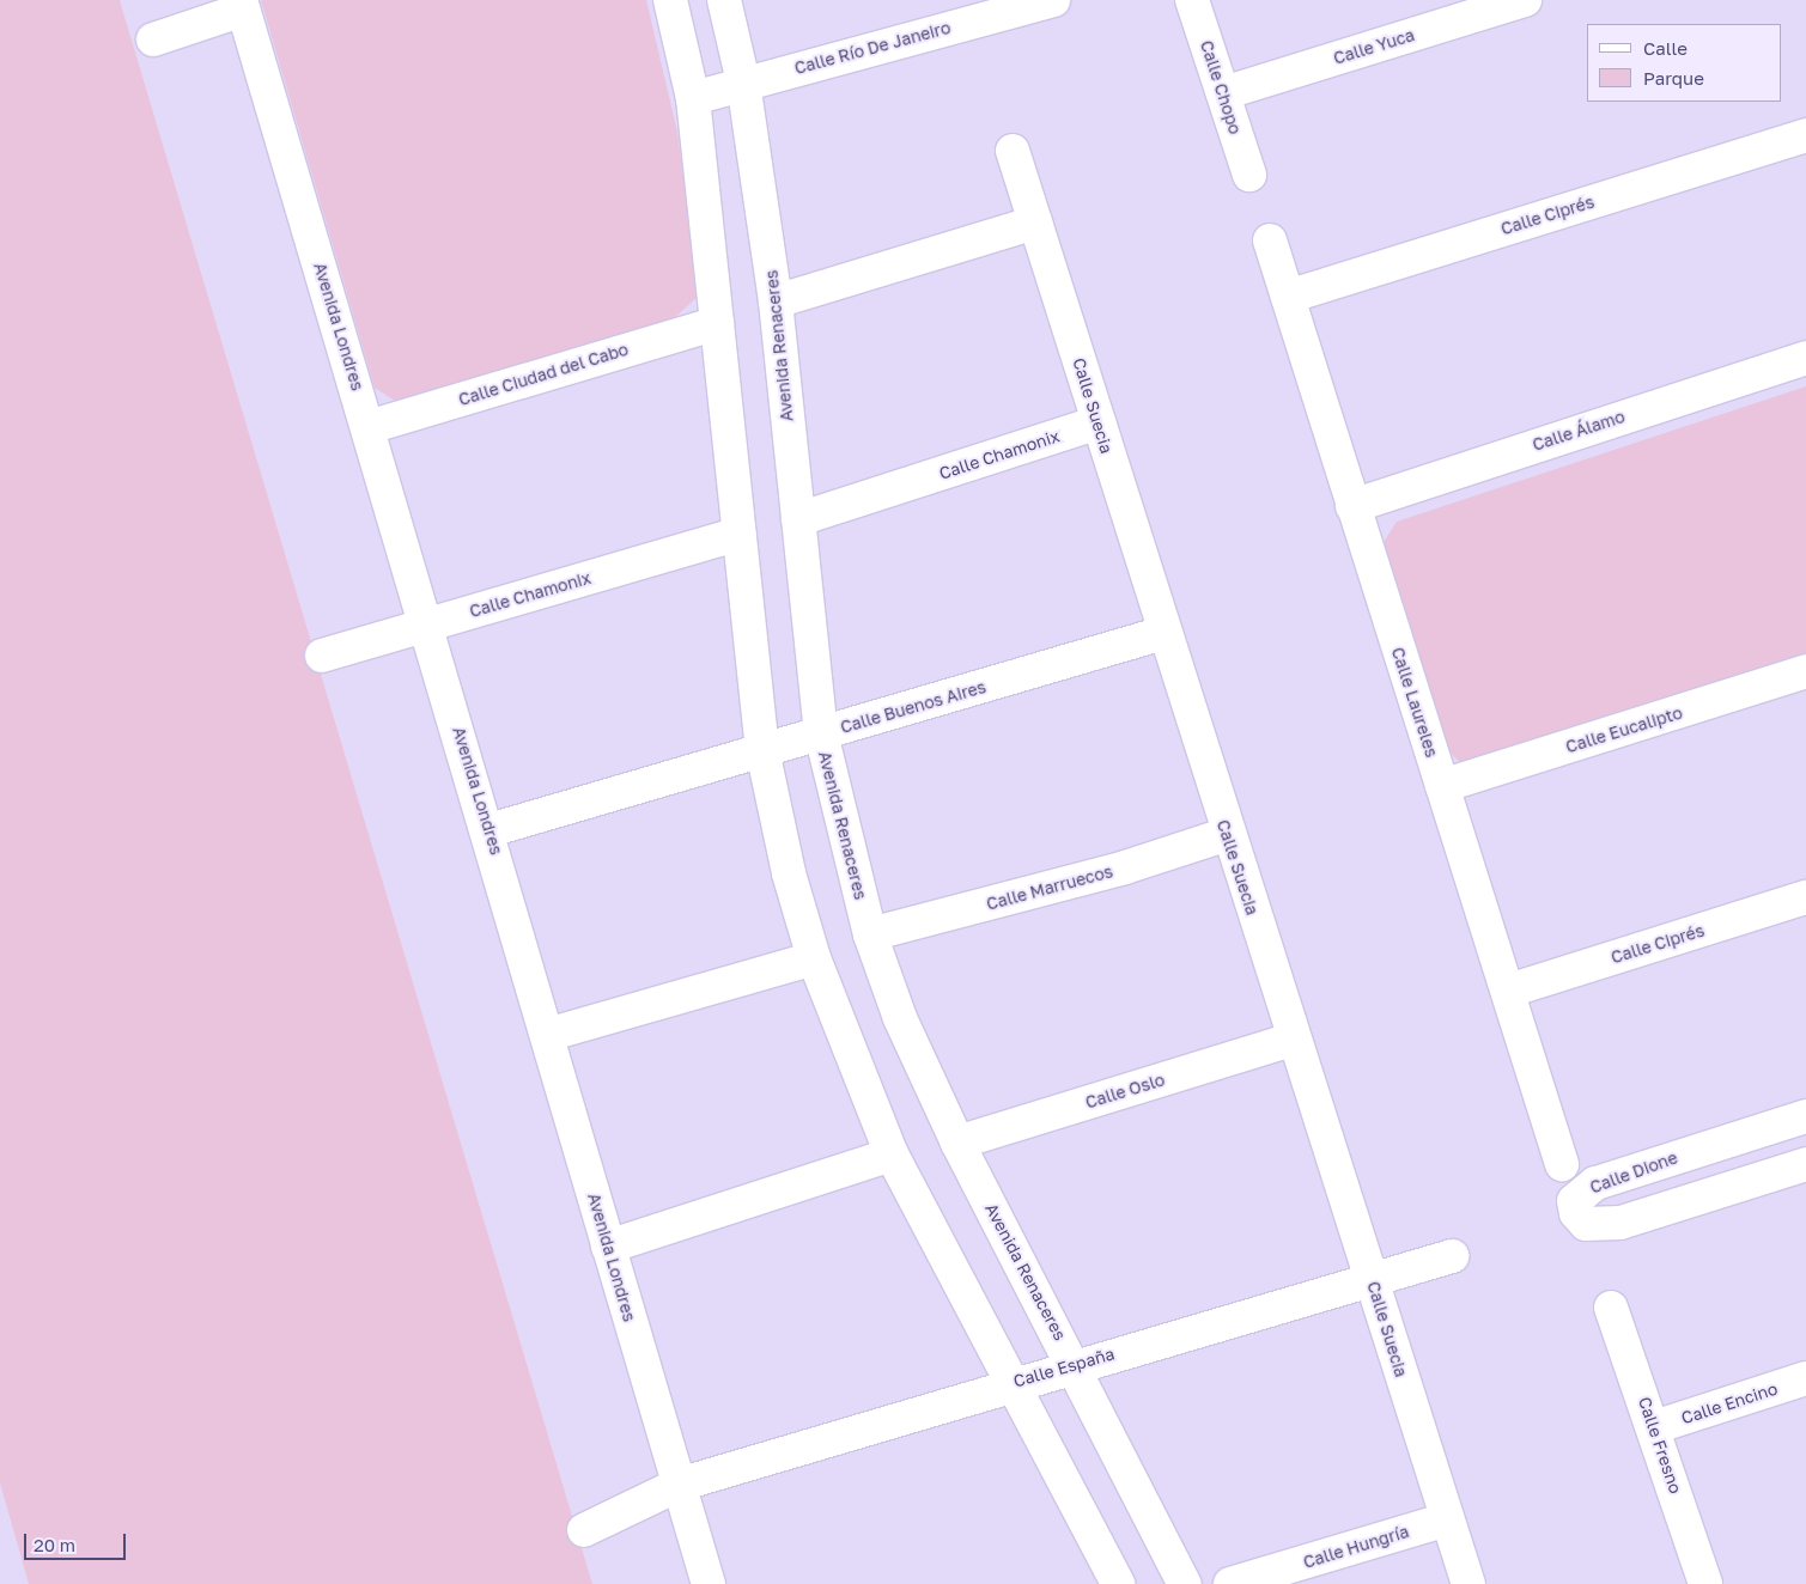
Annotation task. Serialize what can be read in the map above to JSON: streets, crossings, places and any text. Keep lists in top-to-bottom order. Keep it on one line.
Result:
{"streets":{"street":["Calle Yuca","Calle Río De Janeiro","Calle Chopo","Calle Ciprés","Avenida Londres","Avenida Renaceres","Calle Ciudad del Cabo","Calle Suecia","Calle Álamo","Calle Chamonix","Calle Laureles","Calle Buenos Aires","Calle Eucalipto","Calle Marruecos","Calle Oslo","Calle Dione","Calle España","Calle Encino","Calle Fresno","Calle Hungría"]},"crossings":[["Calle Yuca","Calle Chopo"],["Calle Río De Janeiro","Avenida Renaceres"],["Calle Ciprés","Calle Laureles"],["Avenida Londres","Calle Ciudad del Cabo"],["Avenida Londres","Calle Chamonix"],["Avenida Londres","Calle Buenos Aires"],["Avenida Londres","Calle España"],["Avenida Renaceres","Calle Chamonix"],["Avenida Renaceres","Calle Buenos Aires"],["Avenida Renaceres","Calle Marruecos"],["Avenida Renaceres","Calle Oslo"],["Avenida Renaceres","Calle España"],["Calle Suecia","Calle Chamonix"],["Calle Suecia","Calle Buenos Aires"],["Calle Suecia","Calle Marruecos"],["Calle Suecia","Calle Oslo"],["Calle Suecia","Calle España"],["Calle Suecia","Calle Hungría"],["Calle Álamo","Calle Laureles"],["Calle Laureles","Calle Eucalipto"],["Calle Encino","Calle Fresno"]],"legend":["Calle","Parque"],"scale_bar":"20 m"}
